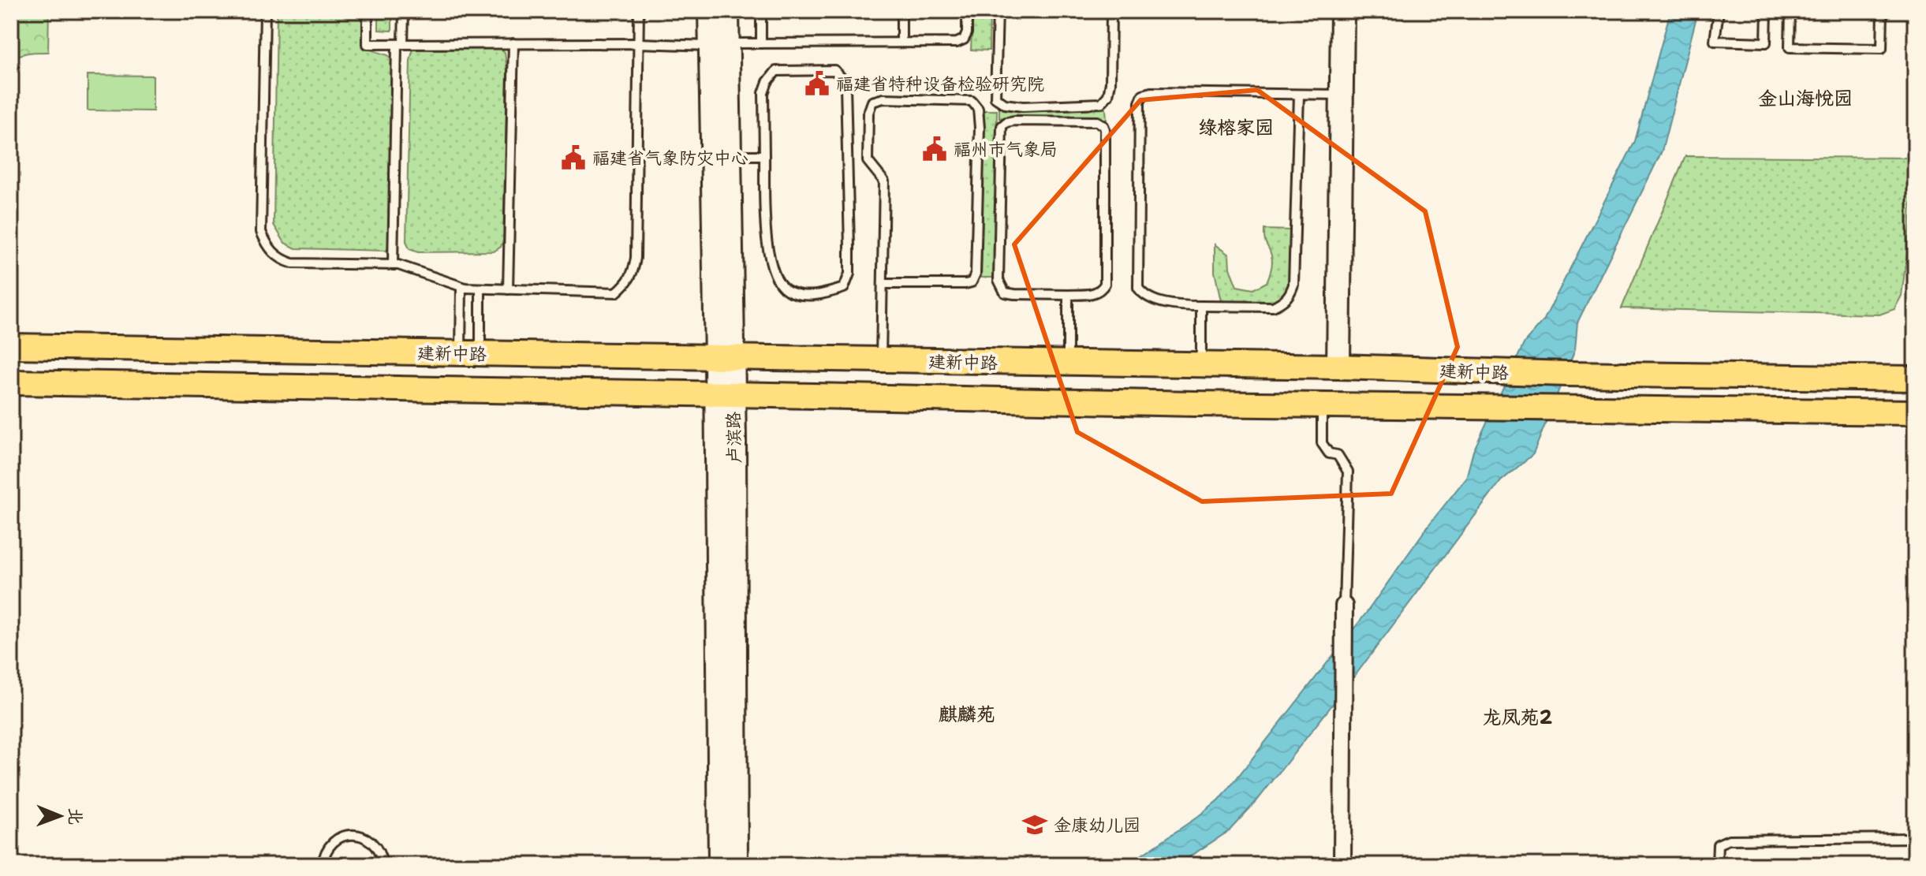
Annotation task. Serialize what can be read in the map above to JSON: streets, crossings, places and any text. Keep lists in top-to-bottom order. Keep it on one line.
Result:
{"streets":{"main road":["建新中路","卢滨路"]},"crossings":[["建新中路","卢滨路"]],"districts":["金山海悦园","绿榕家园","麒麟苑","龙凤苑2"],"places":{"public building":["福建省特种设备检验研究院","福州市气象局","福建省气象防灾中心"],"school or university":["金康幼儿园"]},"north":"right"}
